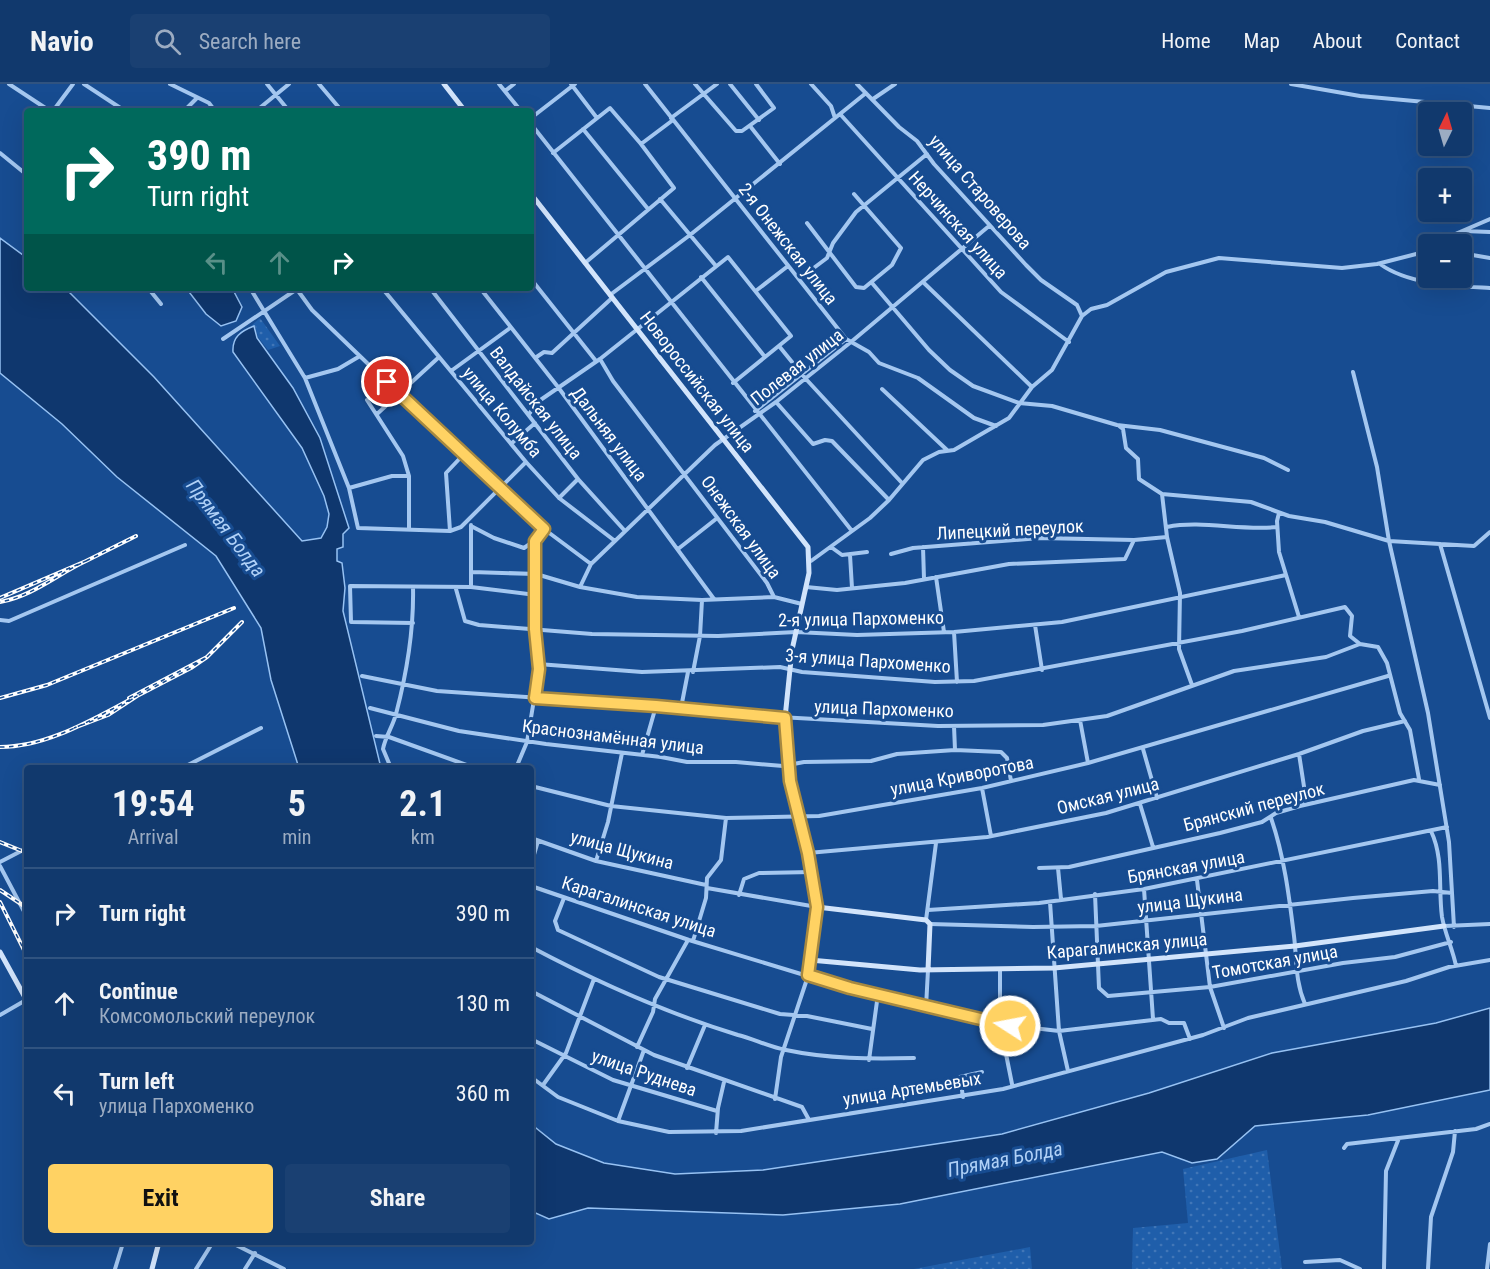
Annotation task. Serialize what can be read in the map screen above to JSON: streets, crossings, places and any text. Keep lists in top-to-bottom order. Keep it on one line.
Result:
{"streets":{"street":["улица Староверова","Нерчинская улица","2-я Онежская улица","Полевая улица","Новороссийская улица","Валдайская улица","улица Колумба","Дальняя улица","Онежская улица","Липецкий переулок","2-я улица Пархоменко","3-я улица Пархоменко","улица Пархоменко","Краснознамённая улица","улица Криворотова","Омская улица","Брянский переулок","улица Щукина","Брянская улица","Карагалинская улица","Томотская улица","улица Руднева","улица Артемьевых"]},"crossings":[["улица Староверова","Полевая улица"],["Нерчинская улица","Полевая улица"],["2-я Онежская улица","Полевая улица"],["Полевая улица","Новороссийская улица"],["Полевая улица","Валдайская улица"],["Полевая улица","улица Колумба"],["Полевая улица","Дальняя улица"],["Полевая улица","Онежская улица"],["3-я улица Пархоменко","улица Пархоменко"],["Краснознамённая улица","улица Криворотова"],["Карагалинская улица","Томотская улица"],["Карагалинская улица","улица Артемьевых"]],"water":["Прямая Болда"],"north":"top","page":{"header":"Navio","search":"Search here","nav":["Home","Map","About","Contact"],"map_buttons":["+","−"],"turn":["390 m","Turn right"],"eta":["19:54","Arrival","5","min","2.1","km"],"list":[{"name":"Turn right","value":"390 m"},{"name":"Continue","note":"Комсомольский переулок","value":"130 m"},{"name":"Turn left","note":"улица Пархоменко","value":"360 m"}],"buttons":["Exit","Share"]}}
